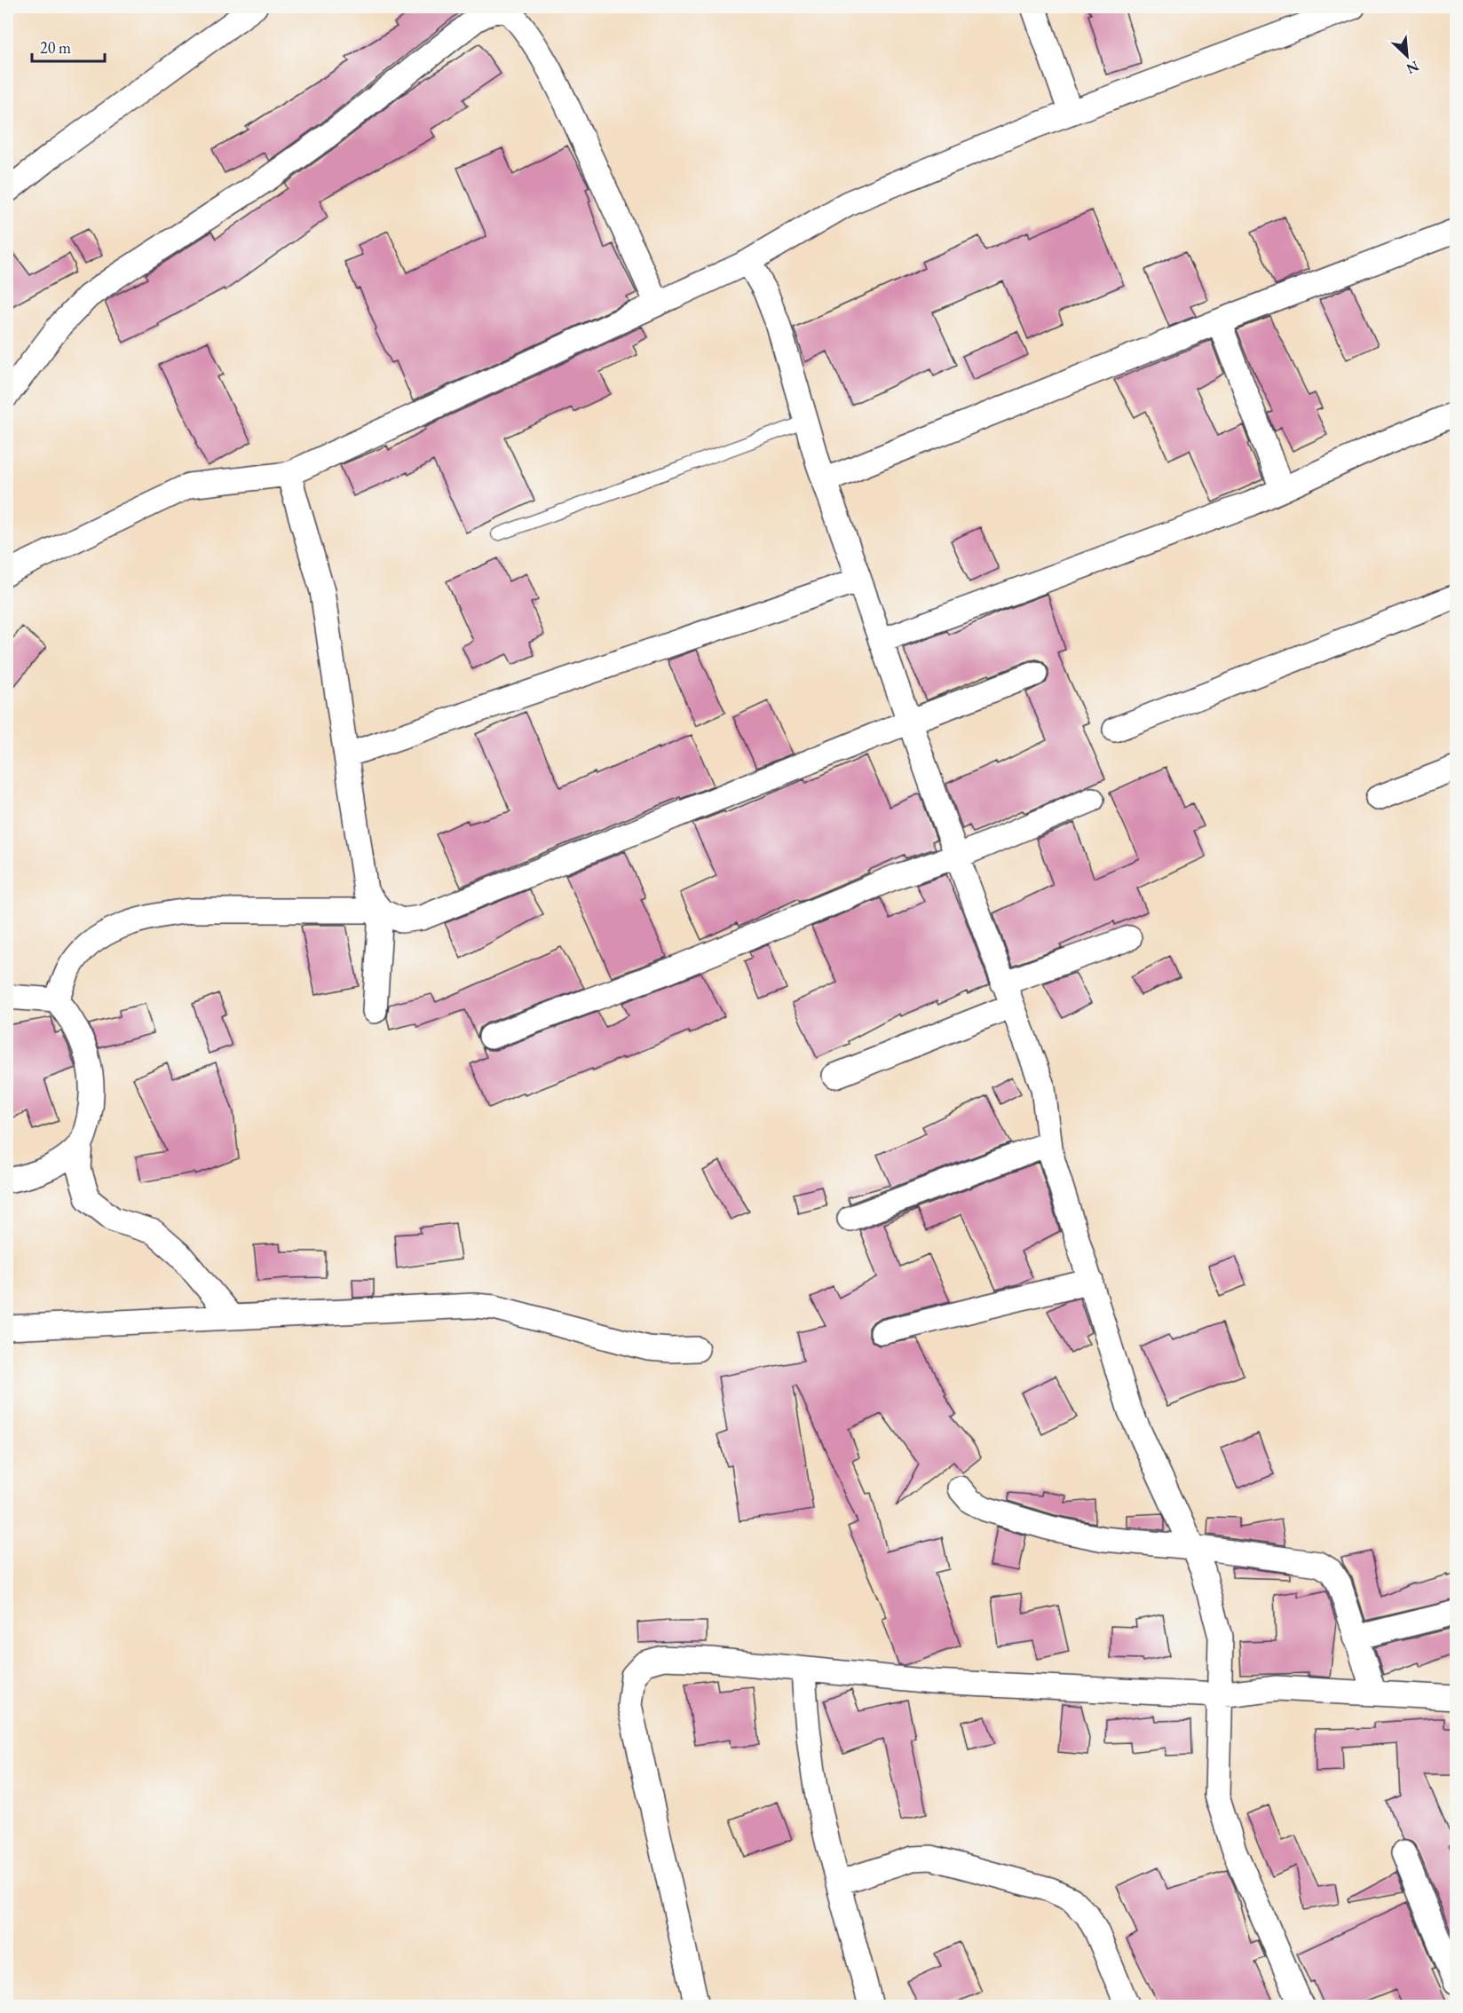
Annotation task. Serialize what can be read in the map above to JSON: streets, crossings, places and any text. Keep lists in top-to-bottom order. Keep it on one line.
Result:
{"scale_bar":"20 m","north":"bottom right"}
